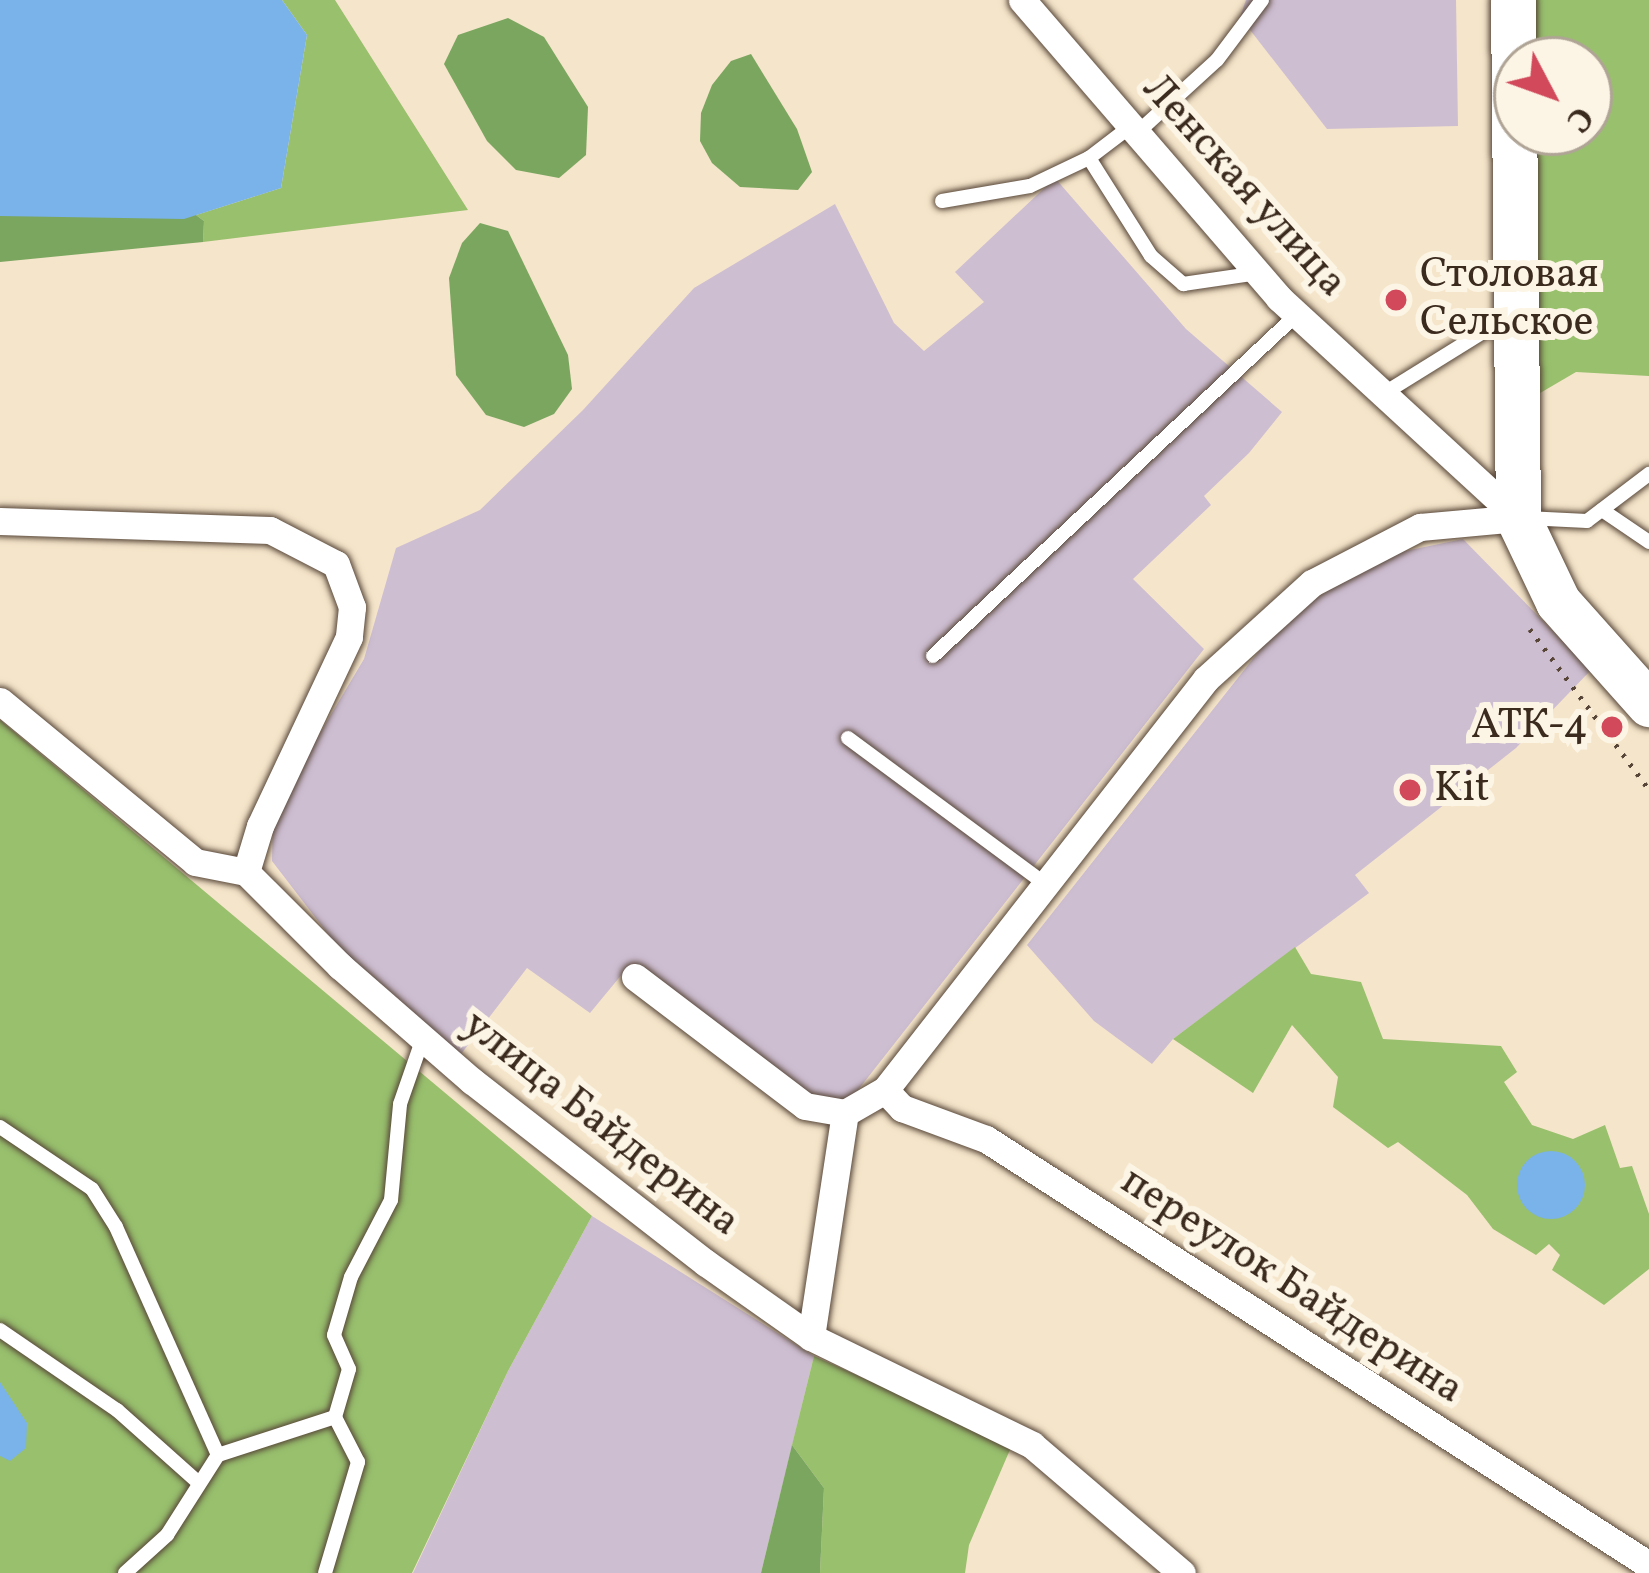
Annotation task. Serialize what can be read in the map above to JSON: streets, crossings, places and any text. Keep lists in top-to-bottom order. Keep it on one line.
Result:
{"streets":{"street":["Ленская улица","улица Байдерина","переулок Байдерина"]},"places":["Столовая Сельское","АТК-4","Kit"],"north":"bottom right"}
